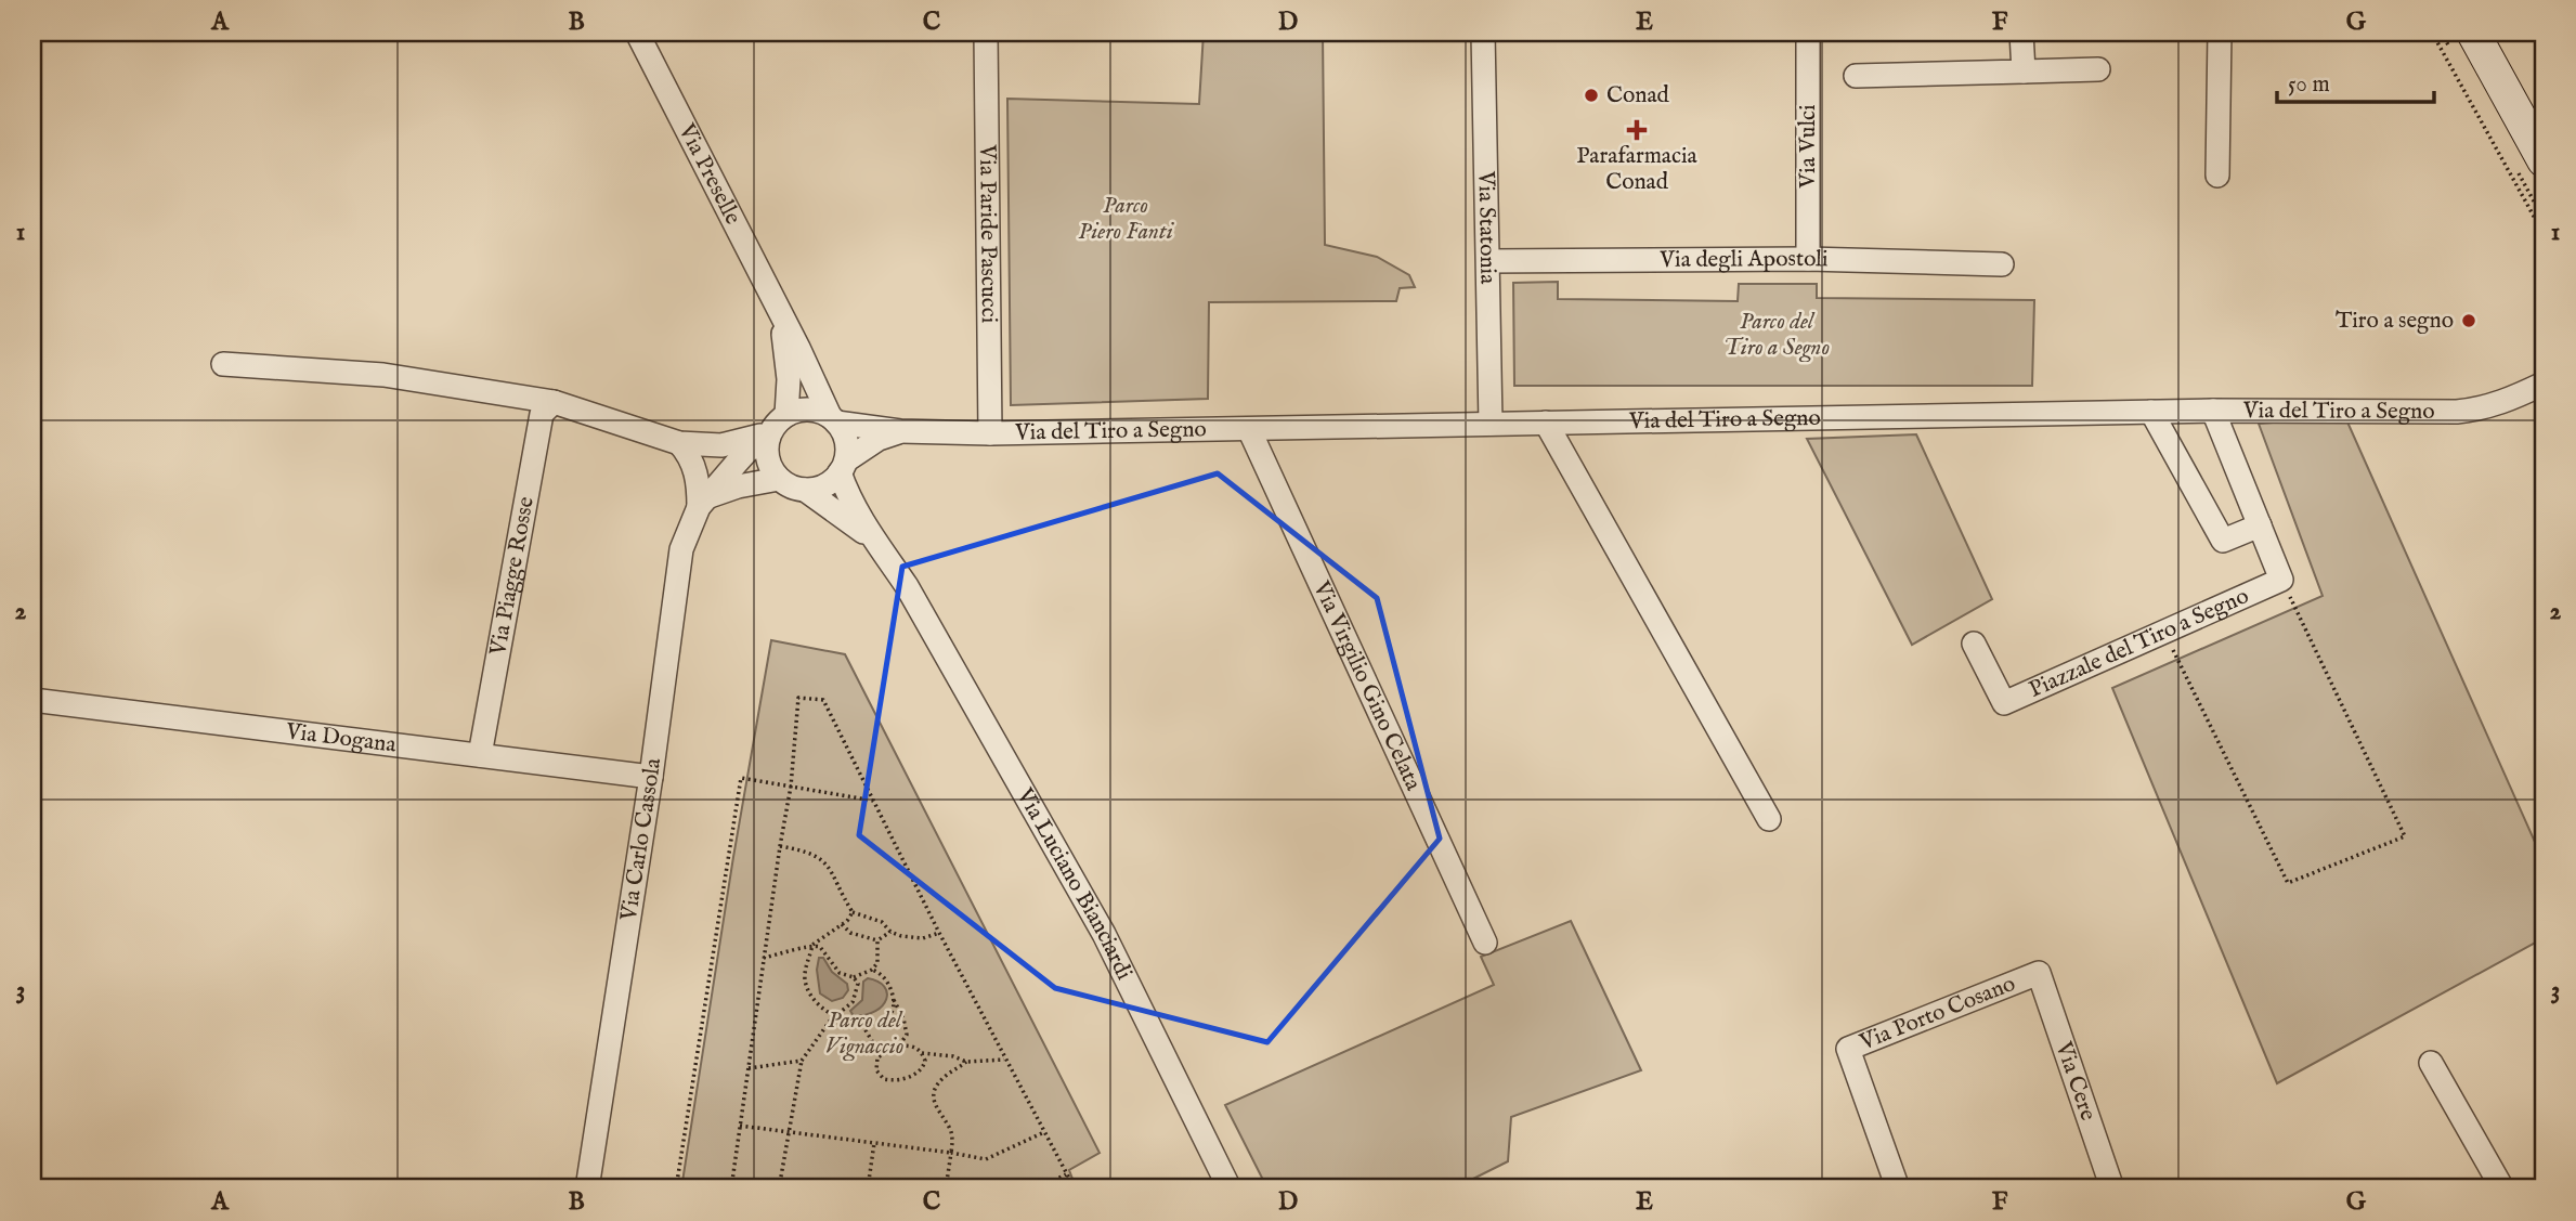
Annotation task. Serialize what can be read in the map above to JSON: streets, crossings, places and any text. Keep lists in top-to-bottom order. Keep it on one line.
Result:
{"streets":{"street":["Via Vulci","Via Preselle","Via Statonia","Via Paride Pascucci","Via degli Apostoli","Via del Tiro a Segno","Via Piagge Rosse","Piazzale del Tiro a Segno","Via Virgilio Gino Celata","Via Dogana","Via Carlo Cassola","Via Luciano Bianciardi","Via Porto Cosano","Via Cere"]},"crossings":[["Via Vulci","Via degli Apostoli"],["Via Preselle","Via del Tiro a Segno"],["Via Preselle","Via Carlo Cassola"],["Via Statonia","Via degli Apostoli"],["Via Statonia","Via del Tiro a Segno"],["Via Paride Pascucci","Via del Tiro a Segno"],["Via del Tiro a Segno","Via Virgilio Gino Celata"],["Via del Tiro a Segno","Via Carlo Cassola"],["Via Piagge Rosse","Via Dogana"],["Via Dogana","Via Carlo Cassola"],["Via Porto Cosano","Via Cere"]],"parks":["Parco Piero Fanti","Parco del Tiro a Segno","Parco del Vignaccio"],"places":{"other":["Conad","Tiro a segno"],"health":["Parafarmacia Conad"]},"scale_bar":"50 m","grid":{"columns":["A","B","C","D","E","F","G"],"rows":["1","2","3"]}}
